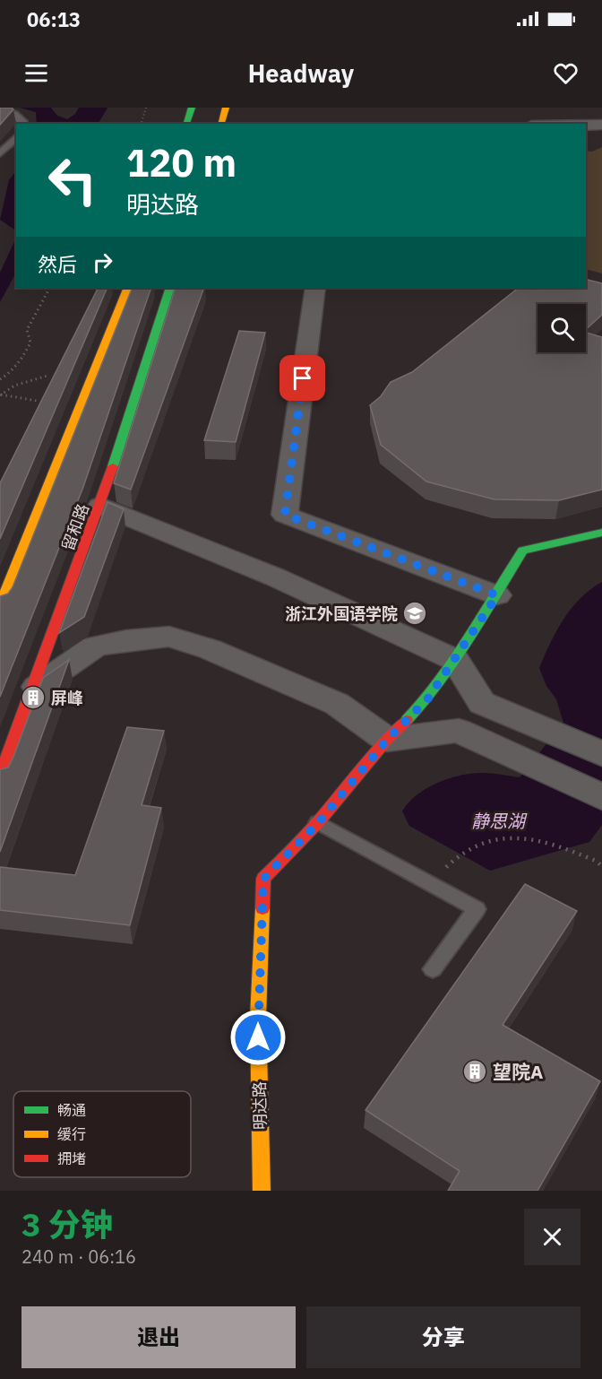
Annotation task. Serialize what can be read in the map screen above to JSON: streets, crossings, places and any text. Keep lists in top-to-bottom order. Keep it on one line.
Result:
{"streets":{"main road":["留和路","明达路"]},"water":["静思湖"],"places":{"school or university":["浙江外国语学院"],"building":["屏峰","望院A"]},"legend":["畅通","缓行","拥堵"],"page":{"status":"06:13","header":"Headway","turn":["120 m","明达路"],"then":"然后","heading":["3 分钟","240 m · 06:16"],"buttons":["退出","分享"]}}
